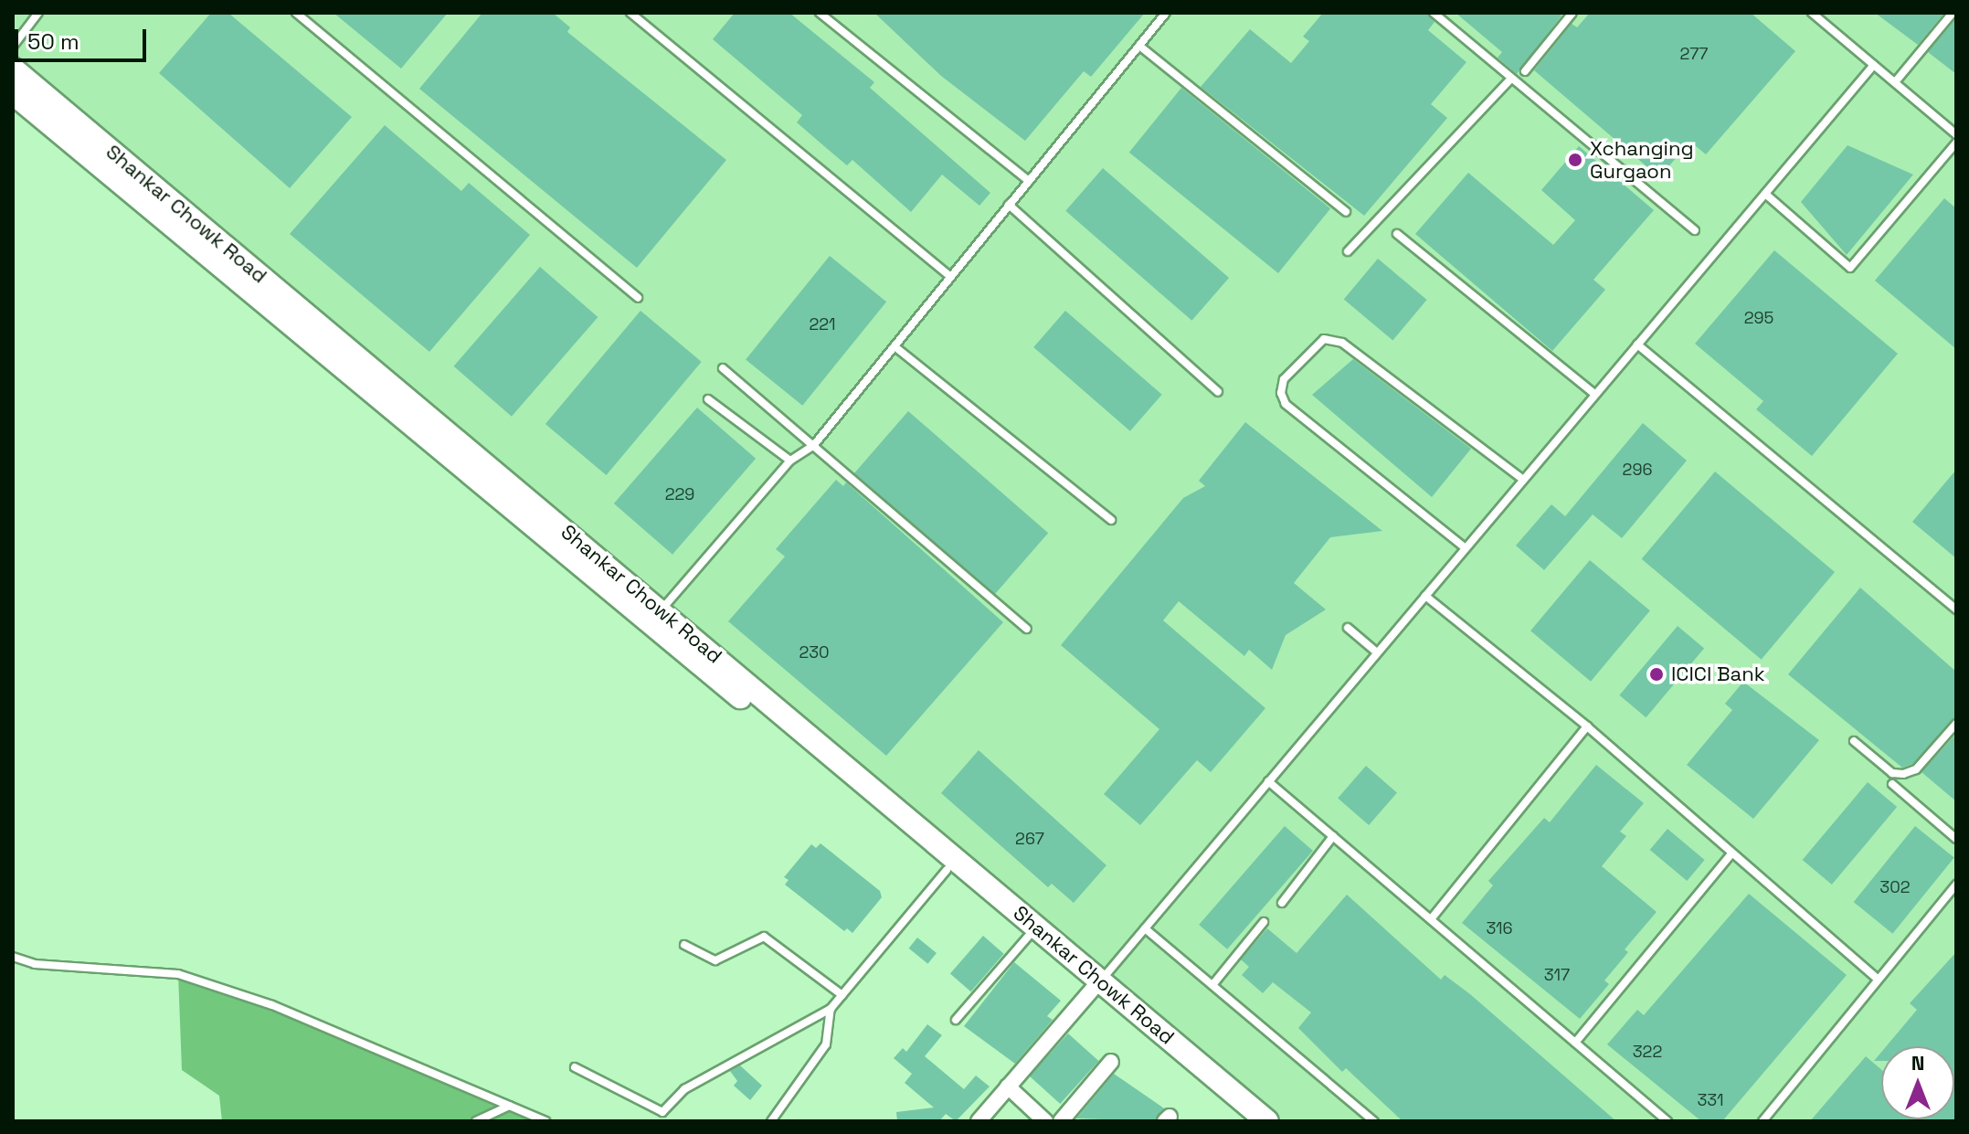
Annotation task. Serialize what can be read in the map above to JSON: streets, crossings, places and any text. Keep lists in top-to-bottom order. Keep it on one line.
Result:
{"streets":{"main road":["Shankar Chowk Road"]},"places":["Xchanging Gurgaon","ICICI Bank"],"house_numbers":["277","295","221","296","229","230","267","302","316","317","322","331"],"scale_bar":"50 m","north":"top"}
